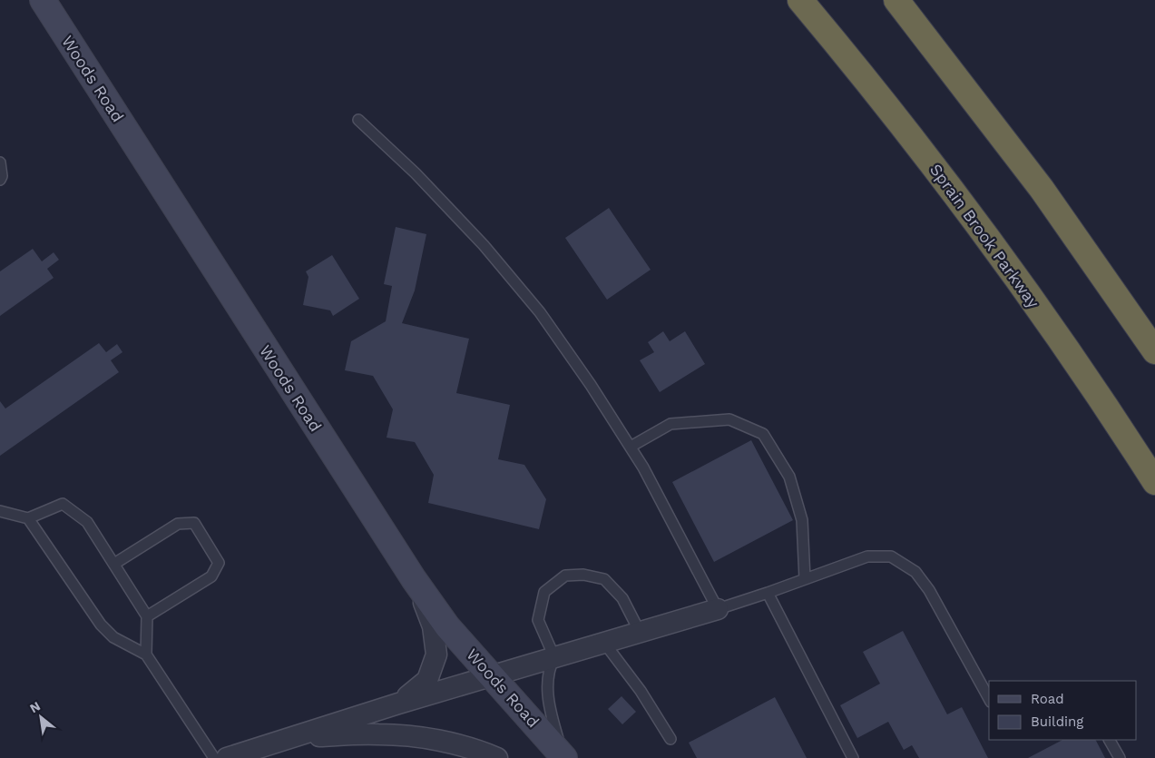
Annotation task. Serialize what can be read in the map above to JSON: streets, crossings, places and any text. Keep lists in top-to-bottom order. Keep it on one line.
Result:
{"streets":{"highway":["Sprain Brook Parkway"],"street":["Woods Road"]},"legend":["Road","Building"],"north":"top left"}
